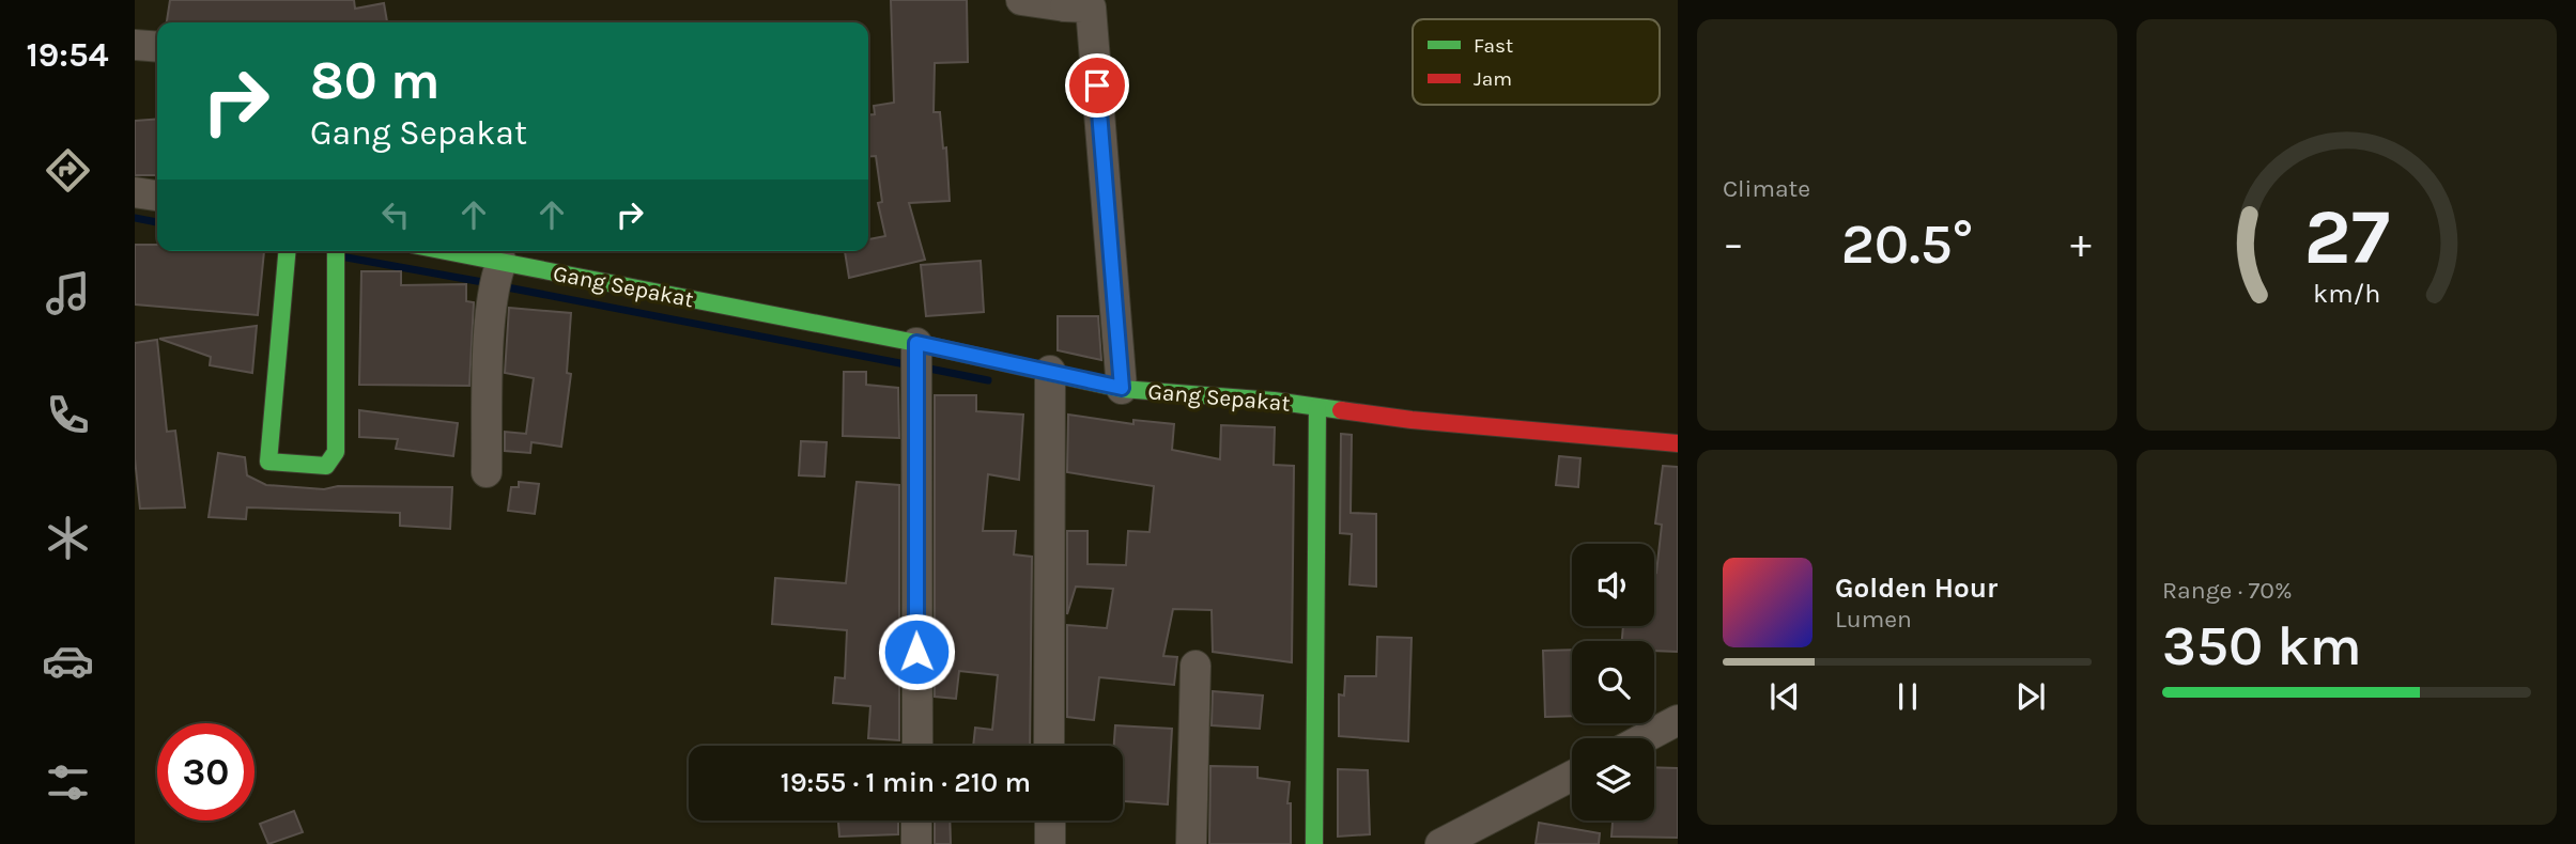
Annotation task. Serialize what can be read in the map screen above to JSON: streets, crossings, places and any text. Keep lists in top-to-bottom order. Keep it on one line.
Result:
{"streets":{"street":["Gang Sepakat"]},"legend":["Fast","Jam"],"page":{"tabs":"19:54","tile":["Climate",["Range · 70%","350 km"]],"turn":["80 m","Gang Sepakat"],"heat":["−","20.5°","+"],"song":["Golden Hour","Lumen"],"limit":"30","trip":"19:55 · 1 min · 210 m","gauge":["27","km/h"]}}
